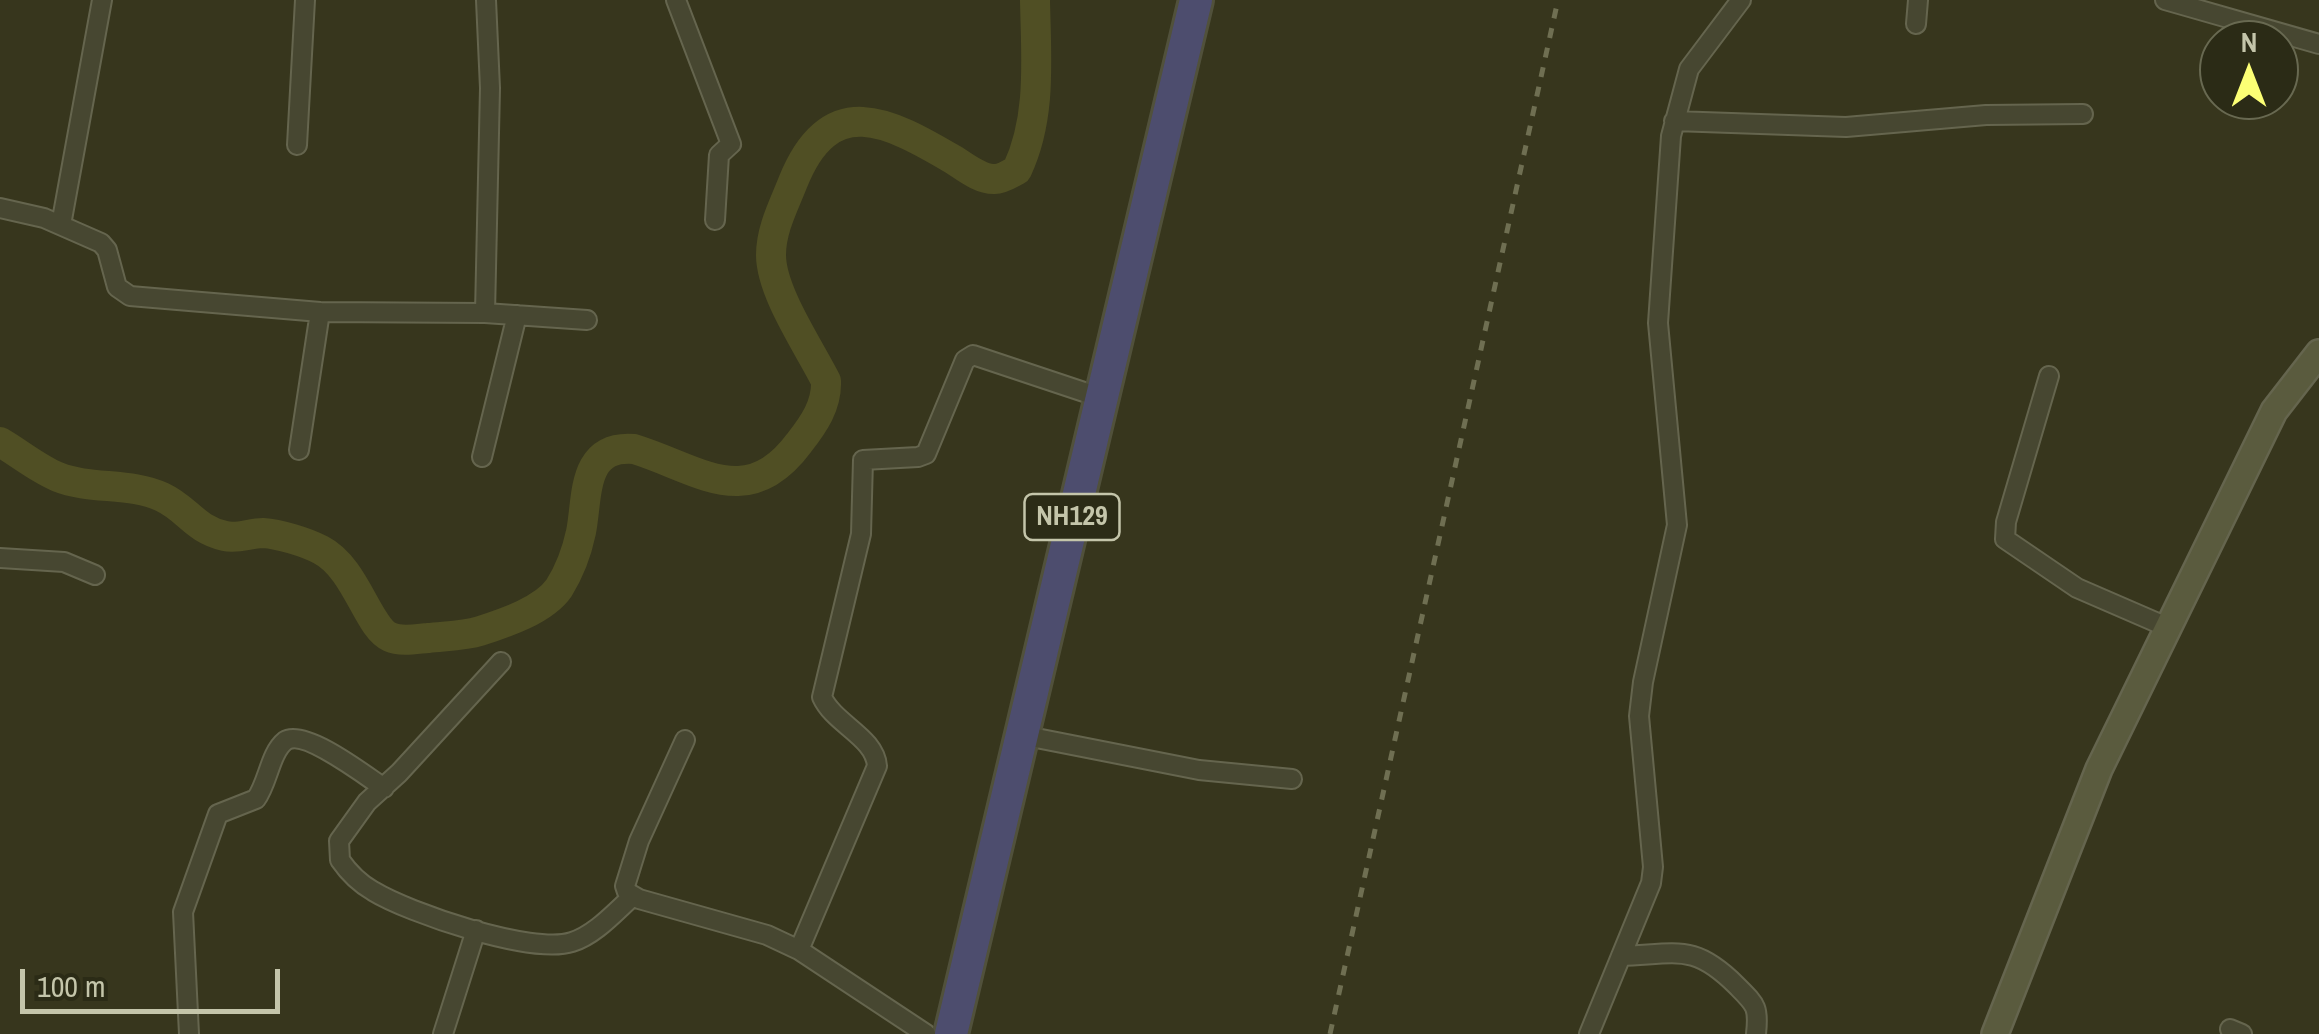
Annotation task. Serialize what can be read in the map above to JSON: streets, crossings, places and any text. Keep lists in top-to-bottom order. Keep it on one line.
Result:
{"streets":{"highway":["NH129"]},"scale_bar":"100 m","north":"top"}
